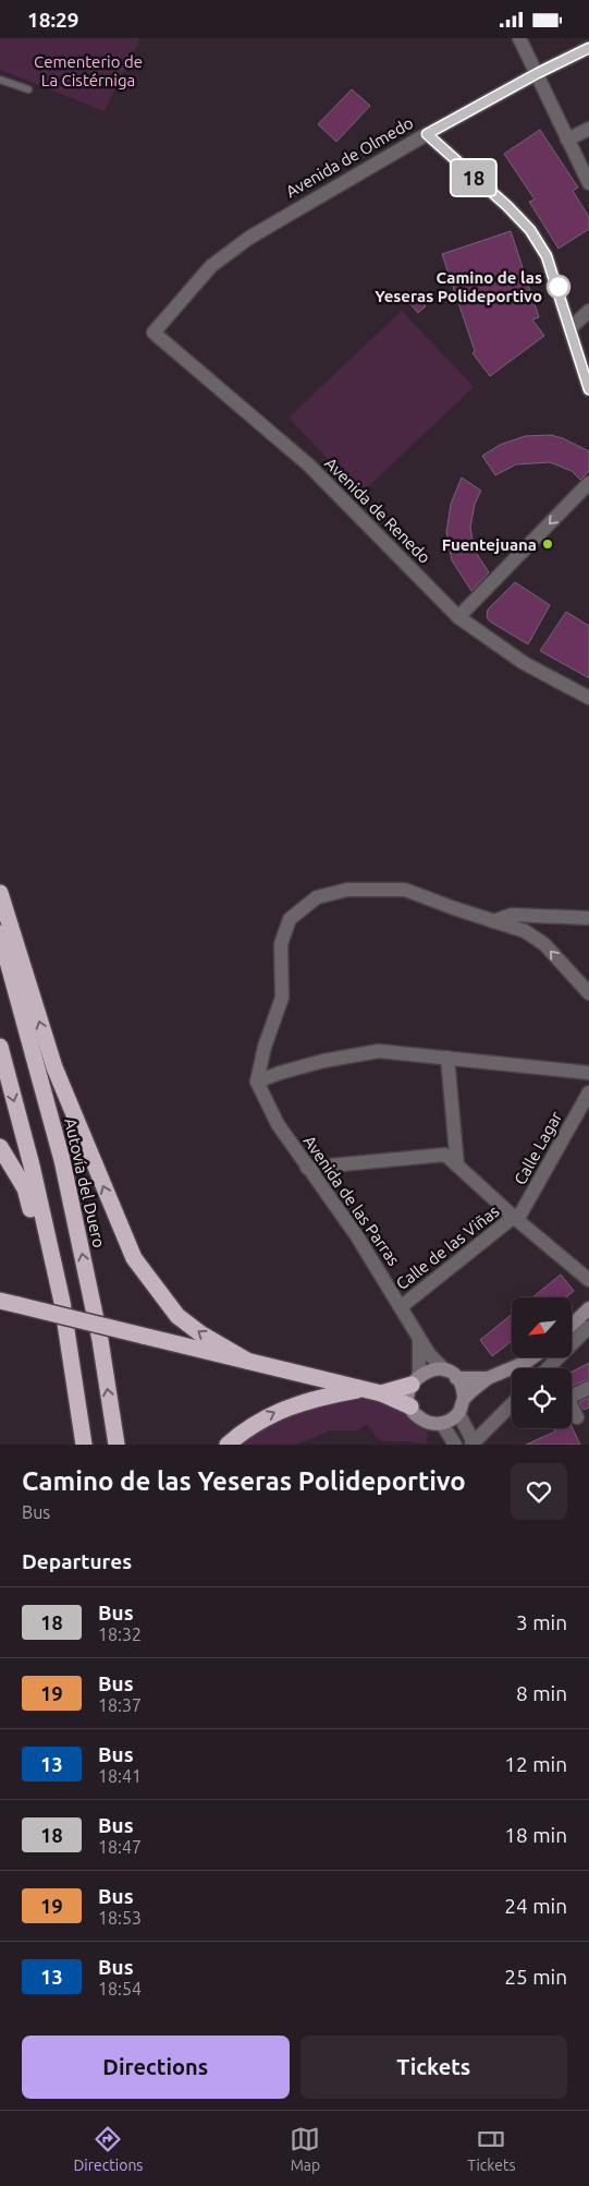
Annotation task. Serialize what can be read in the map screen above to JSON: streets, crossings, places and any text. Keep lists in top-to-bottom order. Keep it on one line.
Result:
{"streets":{"highway":["Autovía del Duero"],"street":["Avenida de Olmedo","Avenida de Renedo","Calle Lagar","Avenida de las Parras","Calle de las Viñas"]},"crossings":[["Avenida de Olmedo","Avenida de Renedo"],["Calle Lagar","Calle de las Viñas"],["Avenida de las Parras","Calle de las Viñas"]],"parks":["Cementerio de La Cistérniga"],"places":["Camino de las Yeseras Polideportivo","Fuentejuana"],"lines":["bus line 18"],"north":"bottom left","page":{"status":"18:29","on_map":"18","heading":[["Camino de las Yeseras Polideportivo","Bus"],"Departures"],"list":[{"mark":"18","name":"Bus","note":"18:32","value":"3 min"},{"mark":"19","name":"Bus","note":"18:37","value":"8 min"},{"mark":"13","name":"Bus","note":"18:41","value":"12 min"},{"mark":"18","name":"Bus","note":"18:47","value":"18 min"},{"mark":"19","name":"Bus","note":"18:53","value":"24 min"},{"mark":"13","name":"Bus","note":"18:54","value":"25 min"}],"buttons":["Directions","Tickets"],"tabs":["Directions","Map","Tickets"]}}
